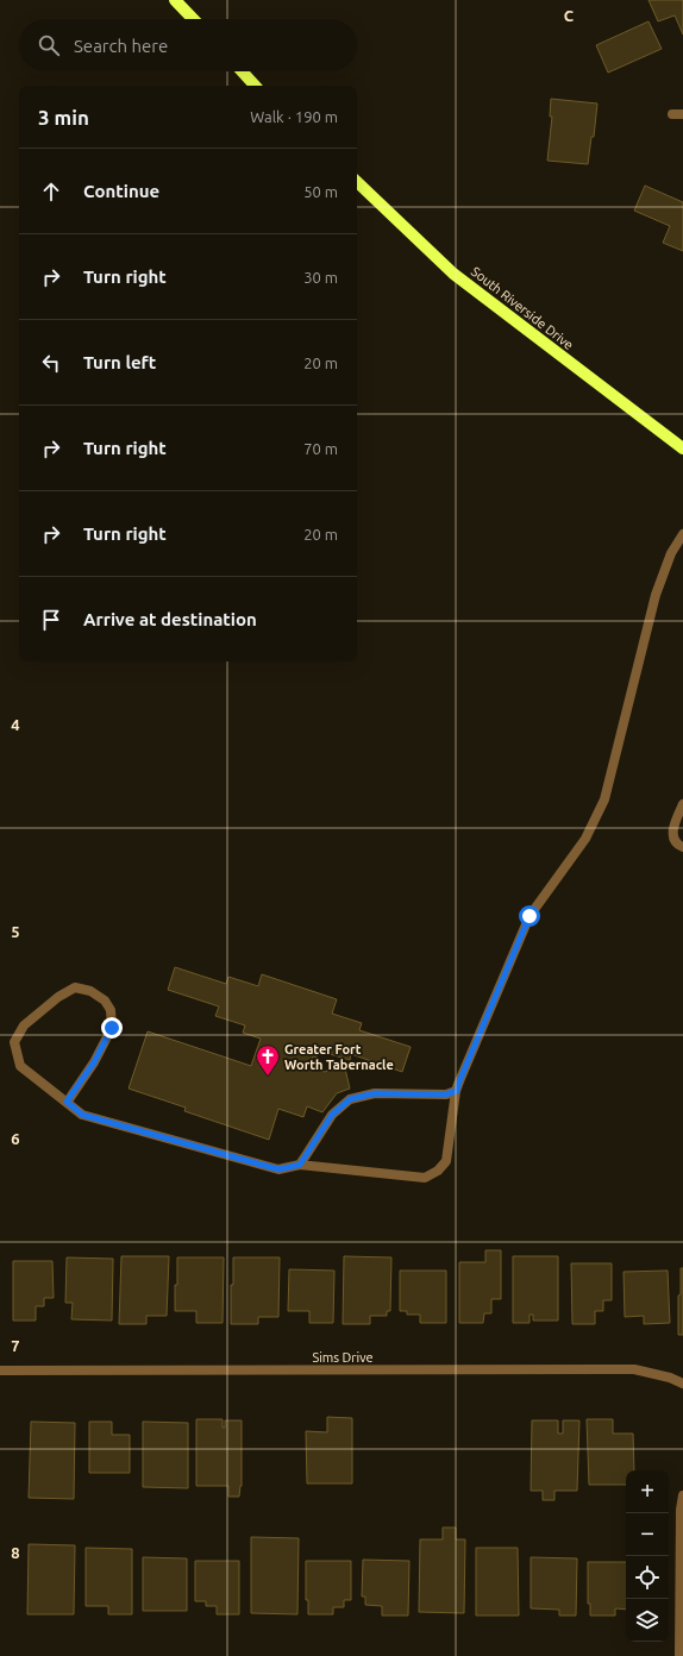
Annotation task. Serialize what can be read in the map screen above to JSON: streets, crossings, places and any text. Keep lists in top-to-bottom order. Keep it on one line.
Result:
{"streets":{"main road":["South Riverside Drive"],"street":["Sims Drive"]},"places":{"church":["Greater Fort Worth Tabernacle"]},"page":{"search":"Search here","heading":["3 min","Walk · 190 m"],"list":[["Continue","50 m"],["Turn right","30 m"],["Turn left","20 m"],["Turn right","70 m"],["Turn right","20 m"],"Arrive at destination"],"map_buttons":["+","−"]},"grid":{"columns":["C"],"rows":["4","5","6","7","8"]}}
